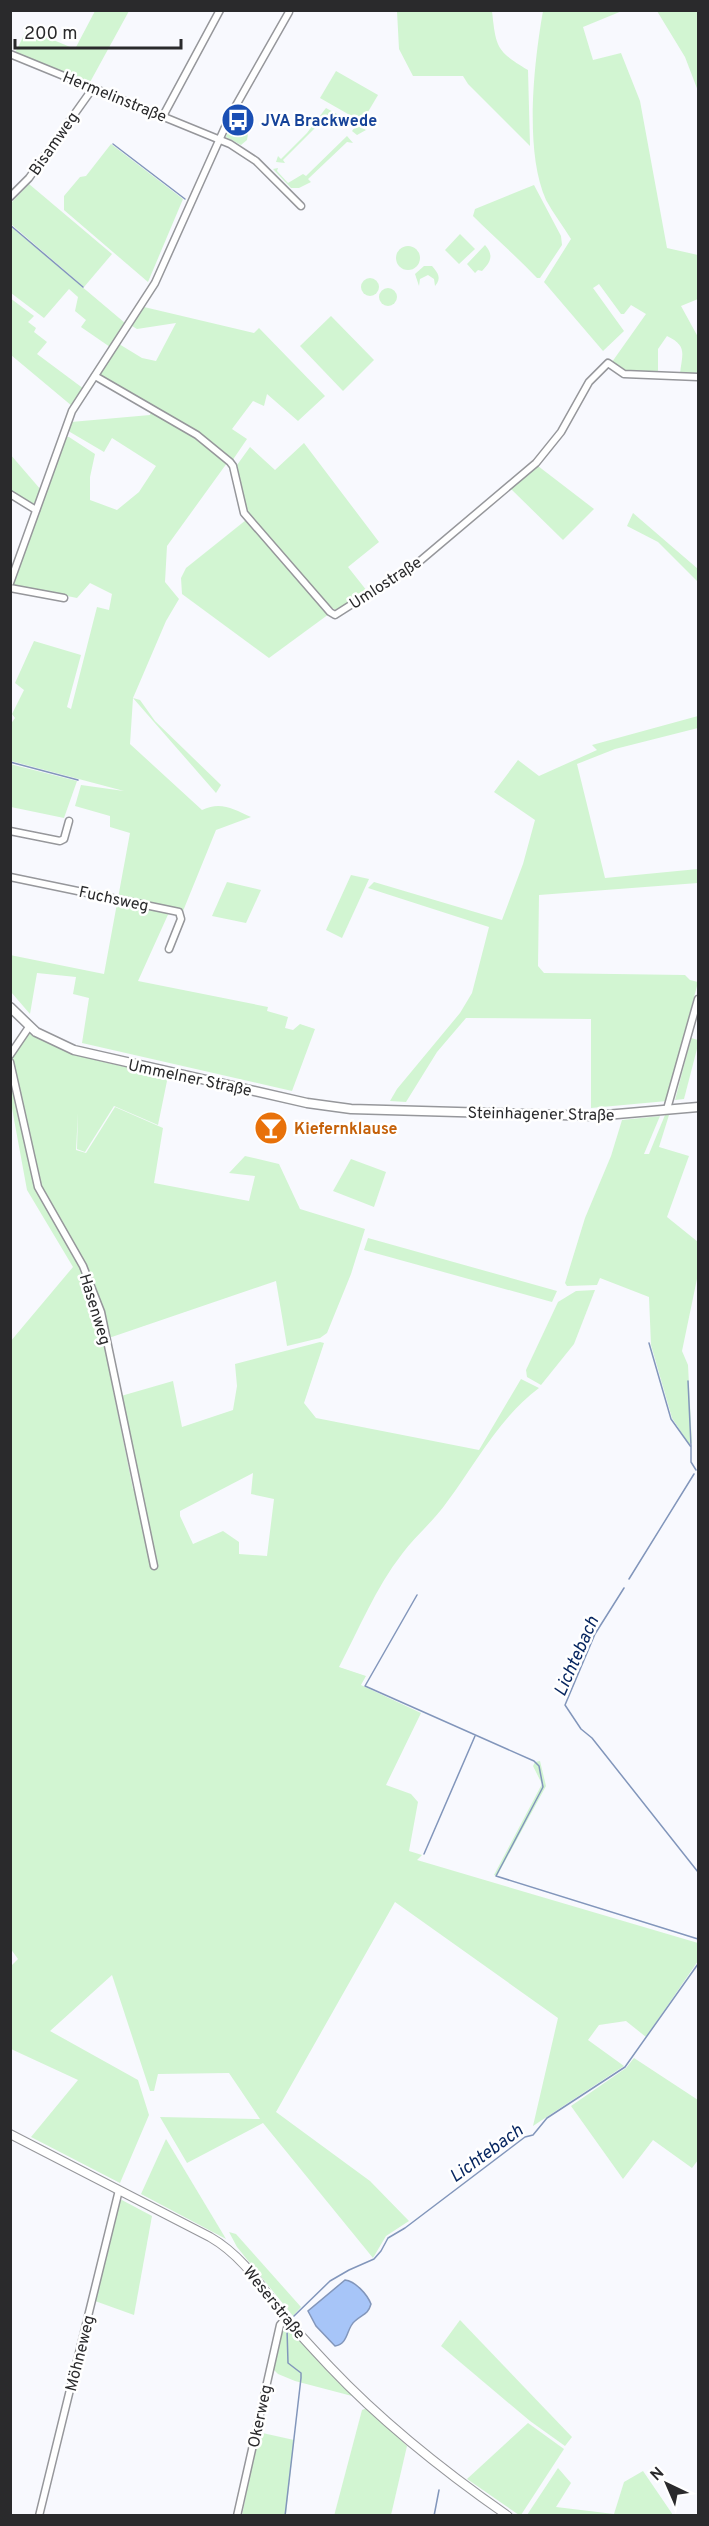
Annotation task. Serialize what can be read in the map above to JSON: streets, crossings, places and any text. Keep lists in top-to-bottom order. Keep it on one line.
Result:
{"streets":{"main road":["Ummelner Straße","Steinhagener Straße"],"street":["Hermelinstraße","Bisamweg","Umlostraße","Fuchsweg","Hasenweg","Weserstraße","Möhneweg","Okerweg"]},"crossings":[["Hermelinstraße","Bisamweg"],["Ummelner Straße","Steinhagener Straße"],["Weserstraße","Möhneweg"],["Weserstraße","Okerweg"]],"water":["Lichtebach"],"places":{"bus stop":["JVA Brackwede"],"bar":["Kiefernklause"]},"scale_bar":"200 m","north":"top left"}
